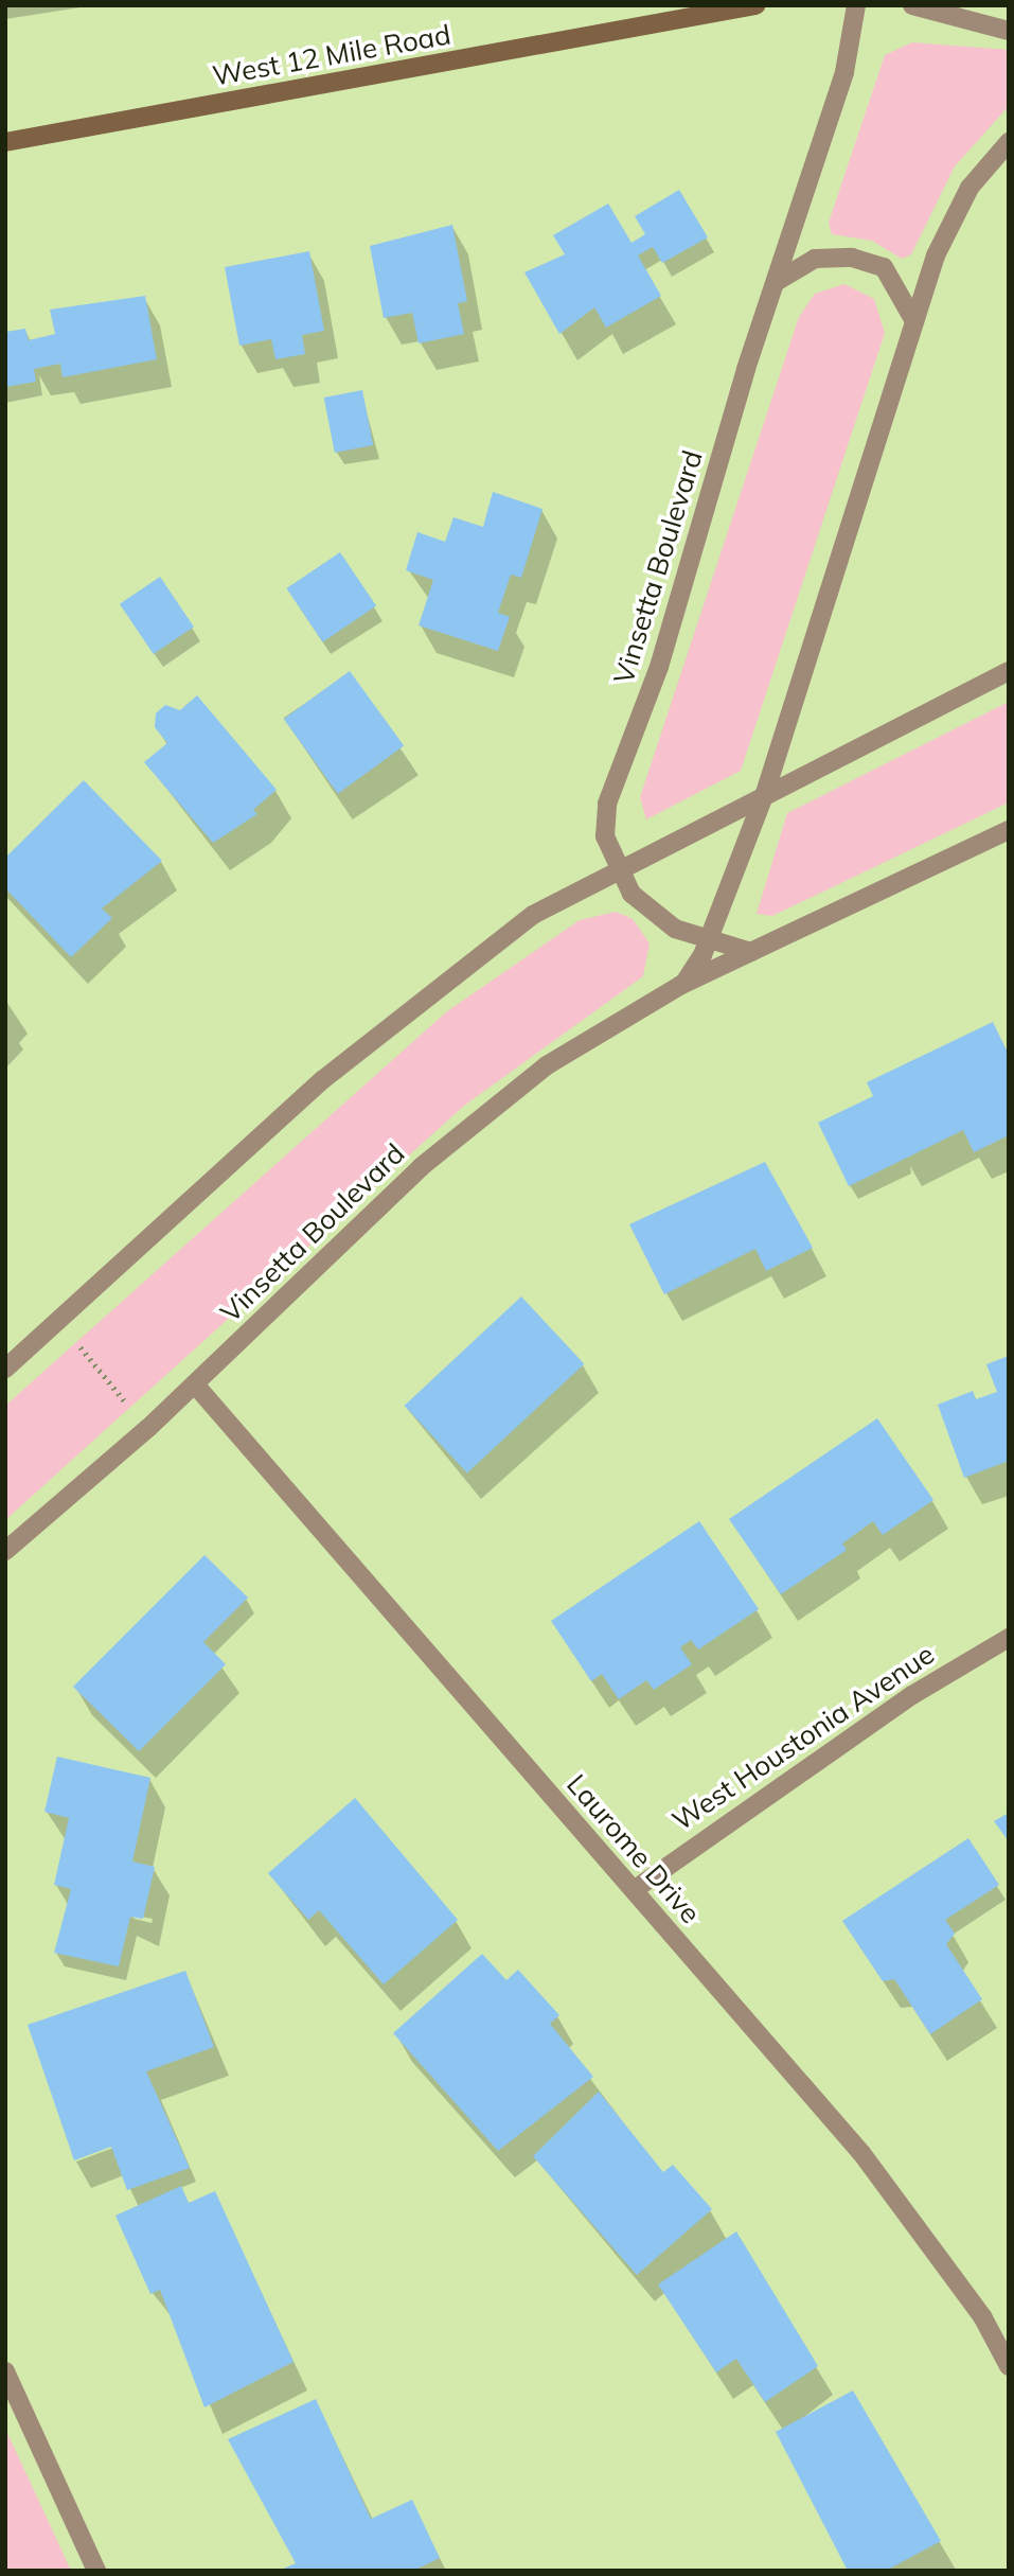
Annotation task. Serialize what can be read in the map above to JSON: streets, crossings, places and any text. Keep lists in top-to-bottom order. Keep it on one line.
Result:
{"streets":{"main road":["West 12 Mile Road"],"street":["Vinsetta Boulevard","West Houstonia Avenue","Laurome Drive"]},"crossings":[["Vinsetta Boulevard","Laurome Drive"],["West Houstonia Avenue","Laurome Drive"]]}
